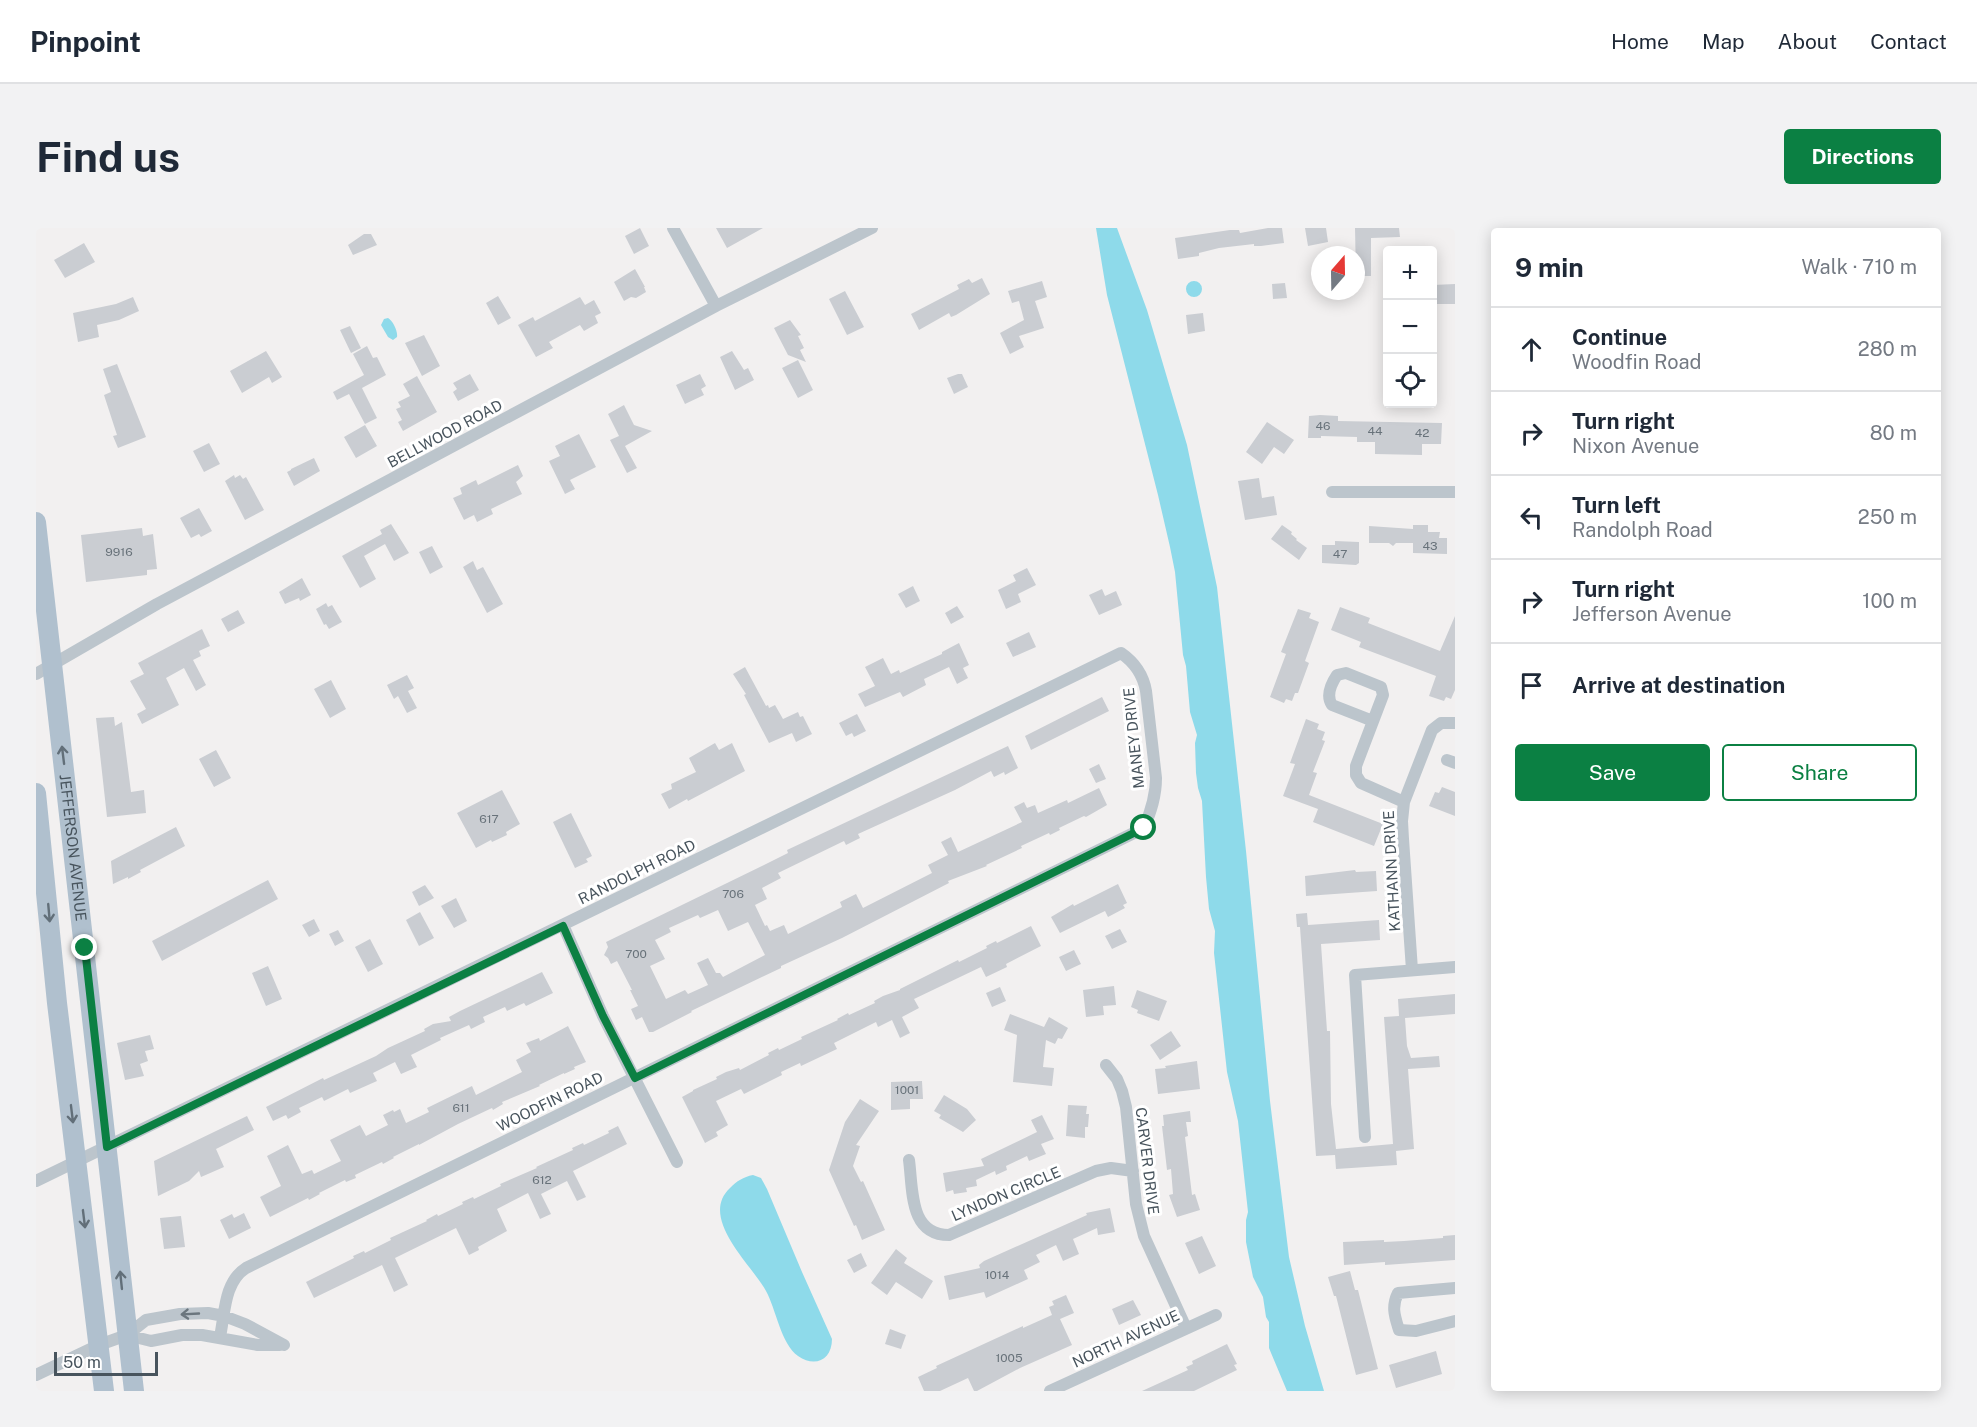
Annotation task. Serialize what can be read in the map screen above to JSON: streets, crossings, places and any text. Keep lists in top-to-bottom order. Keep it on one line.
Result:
{"streets":{"main road":["JEFFERSON AVENUE"],"street":["BELLWOOD ROAD","MANEY DRIVE","KATHANN DRIVE","RANDOLPH ROAD","WOODFIN ROAD","CARVER DRIVE","LYNDON CIRCLE","NORTH AVENUE"]},"crossings":[["BELLWOOD ROAD","JEFFERSON AVENUE"],["MANEY DRIVE","RANDOLPH ROAD"],["MANEY DRIVE","WOODFIN ROAD"],["JEFFERSON AVENUE","RANDOLPH ROAD"],["CARVER DRIVE","LYNDON CIRCLE"],["CARVER DRIVE","NORTH AVENUE"]],"house_numbers":["46","44","42","43","9916","47","617","706","700","1001","611","612","1014","1005"],"scale_bar":"50 m","north":"top","page":{"header":"Pinpoint","nav":["Home","Map","About","Contact"],"buttons":["Directions",["Save","Share"]],"title":"Find us","heading":["9 min","Walk · 710 m"],"map_buttons":["+","−"],"list":[["Continue","Woodfin Road","280 m"],["Turn right","Nixon Avenue","80 m"],["Turn left","Randolph Road","250 m"],["Turn right","Jefferson Avenue","100 m"],"Arrive at destination"],"scale":"50 m"}}
